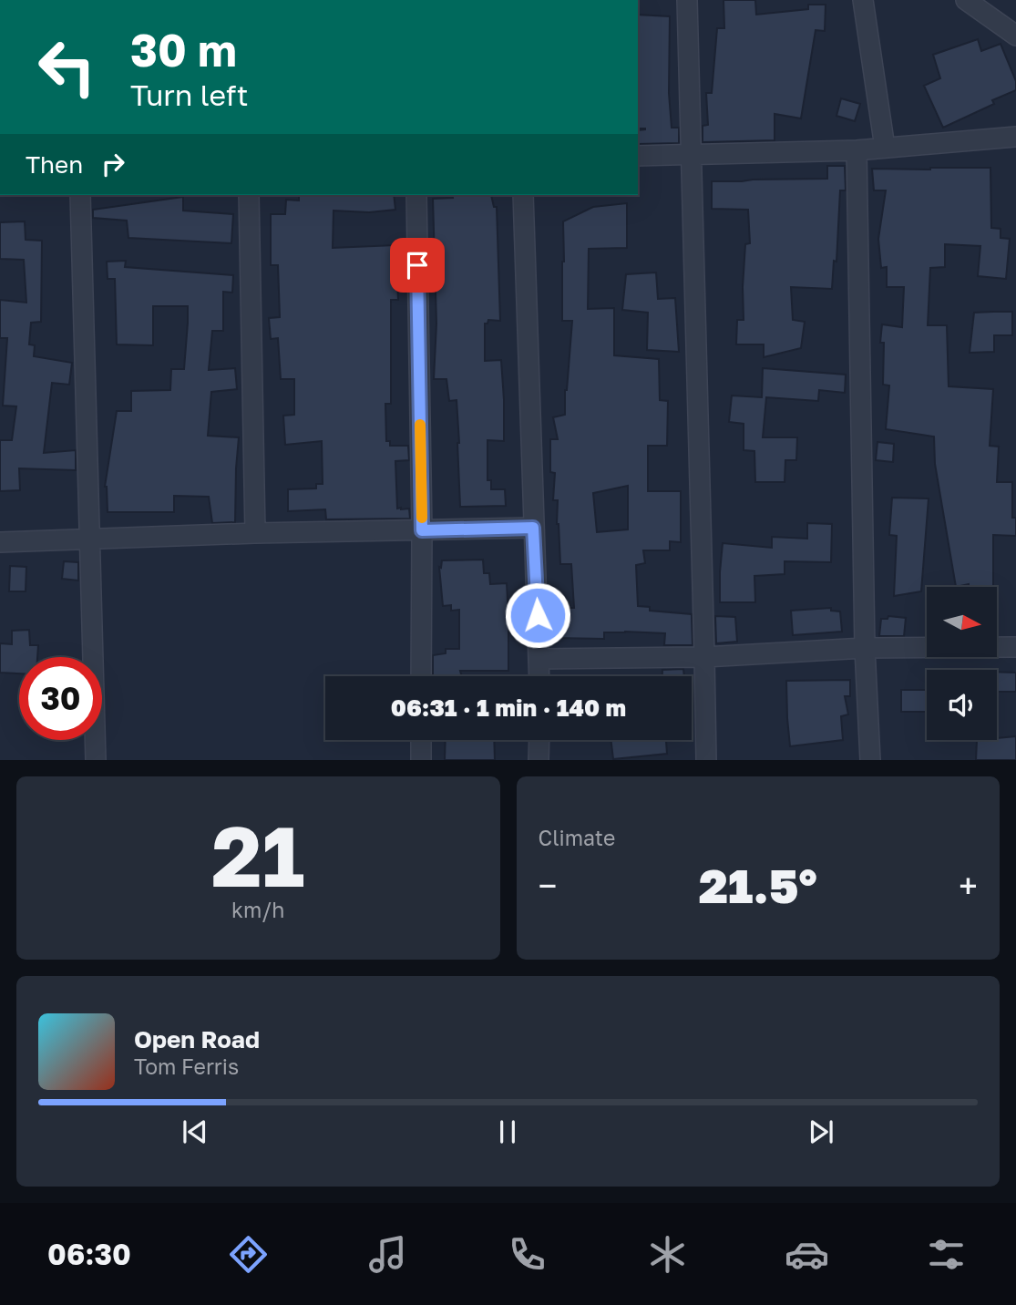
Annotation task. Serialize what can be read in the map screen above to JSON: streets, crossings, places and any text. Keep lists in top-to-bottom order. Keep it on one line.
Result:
{"north":"right","page":{"turn":["30 m","Turn left"],"then":"Then","limit":"30","trip":"06:31 · 1 min · 140 m","tile":[["21","km/h"],"Climate"],"heat":["−","21.5°","+"],"song":["Open Road","Tom Ferris"],"tabs":"06:30"}}
